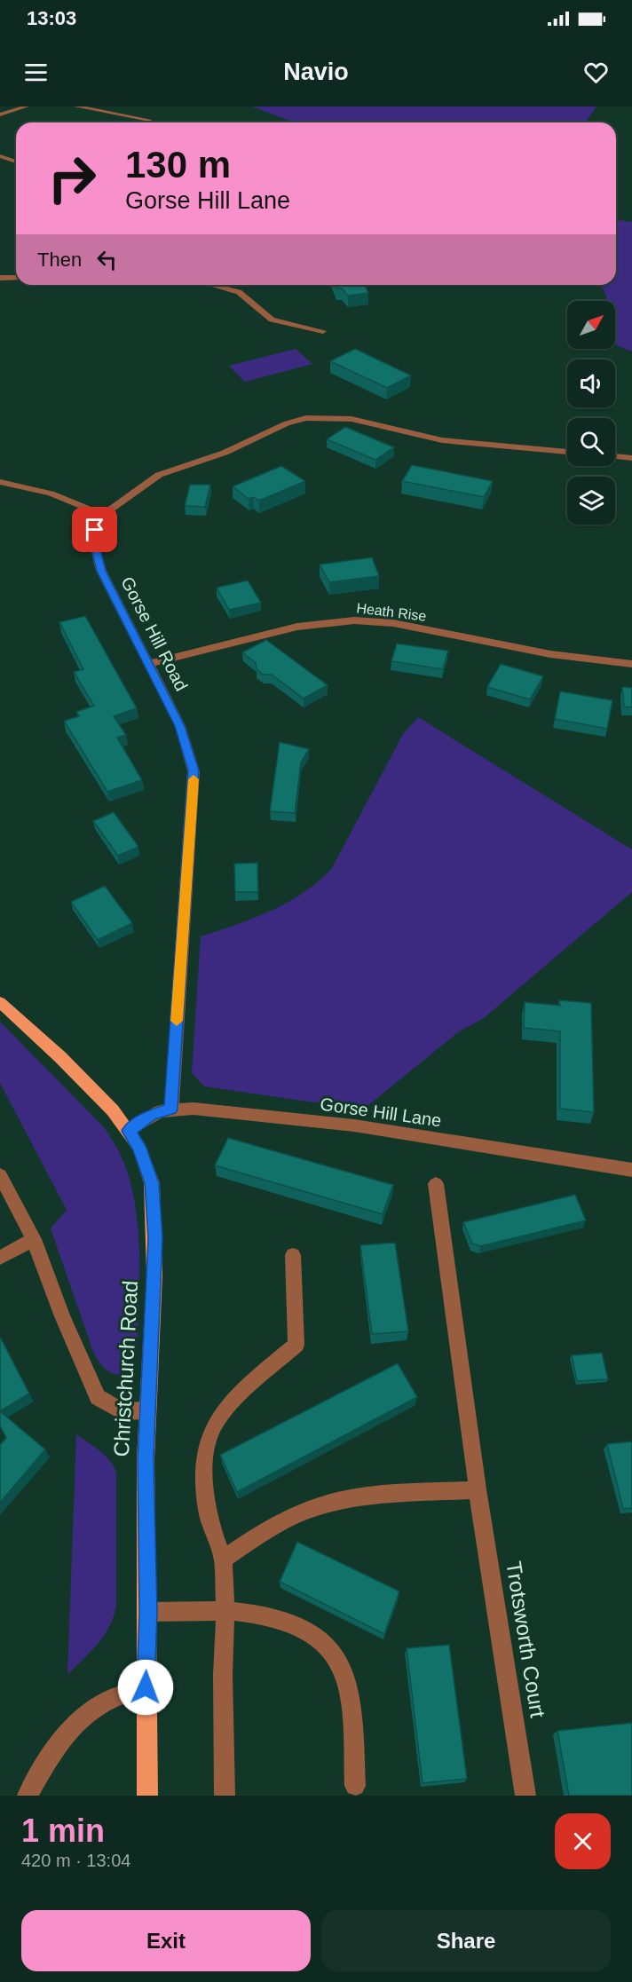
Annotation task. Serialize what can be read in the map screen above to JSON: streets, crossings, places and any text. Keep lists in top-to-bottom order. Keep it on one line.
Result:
{"streets":{"main road":["Christchurch Road"],"street":["Heath Rise","Gorse Hill Road","Gorse Hill Lane","Trotsworth Court"]},"crossings":[["Heath Rise","Gorse Hill Road"],["Gorse Hill Road","Gorse Hill Lane"],["Gorse Hill Lane","Christchurch Road"]],"north":"top right","page":{"status":"13:03","header":"Navio","turn":["130 m","Gorse Hill Lane"],"then":"Then","heading":["1 min","420 m · 13:04"],"buttons":["Exit","Share"]}}
